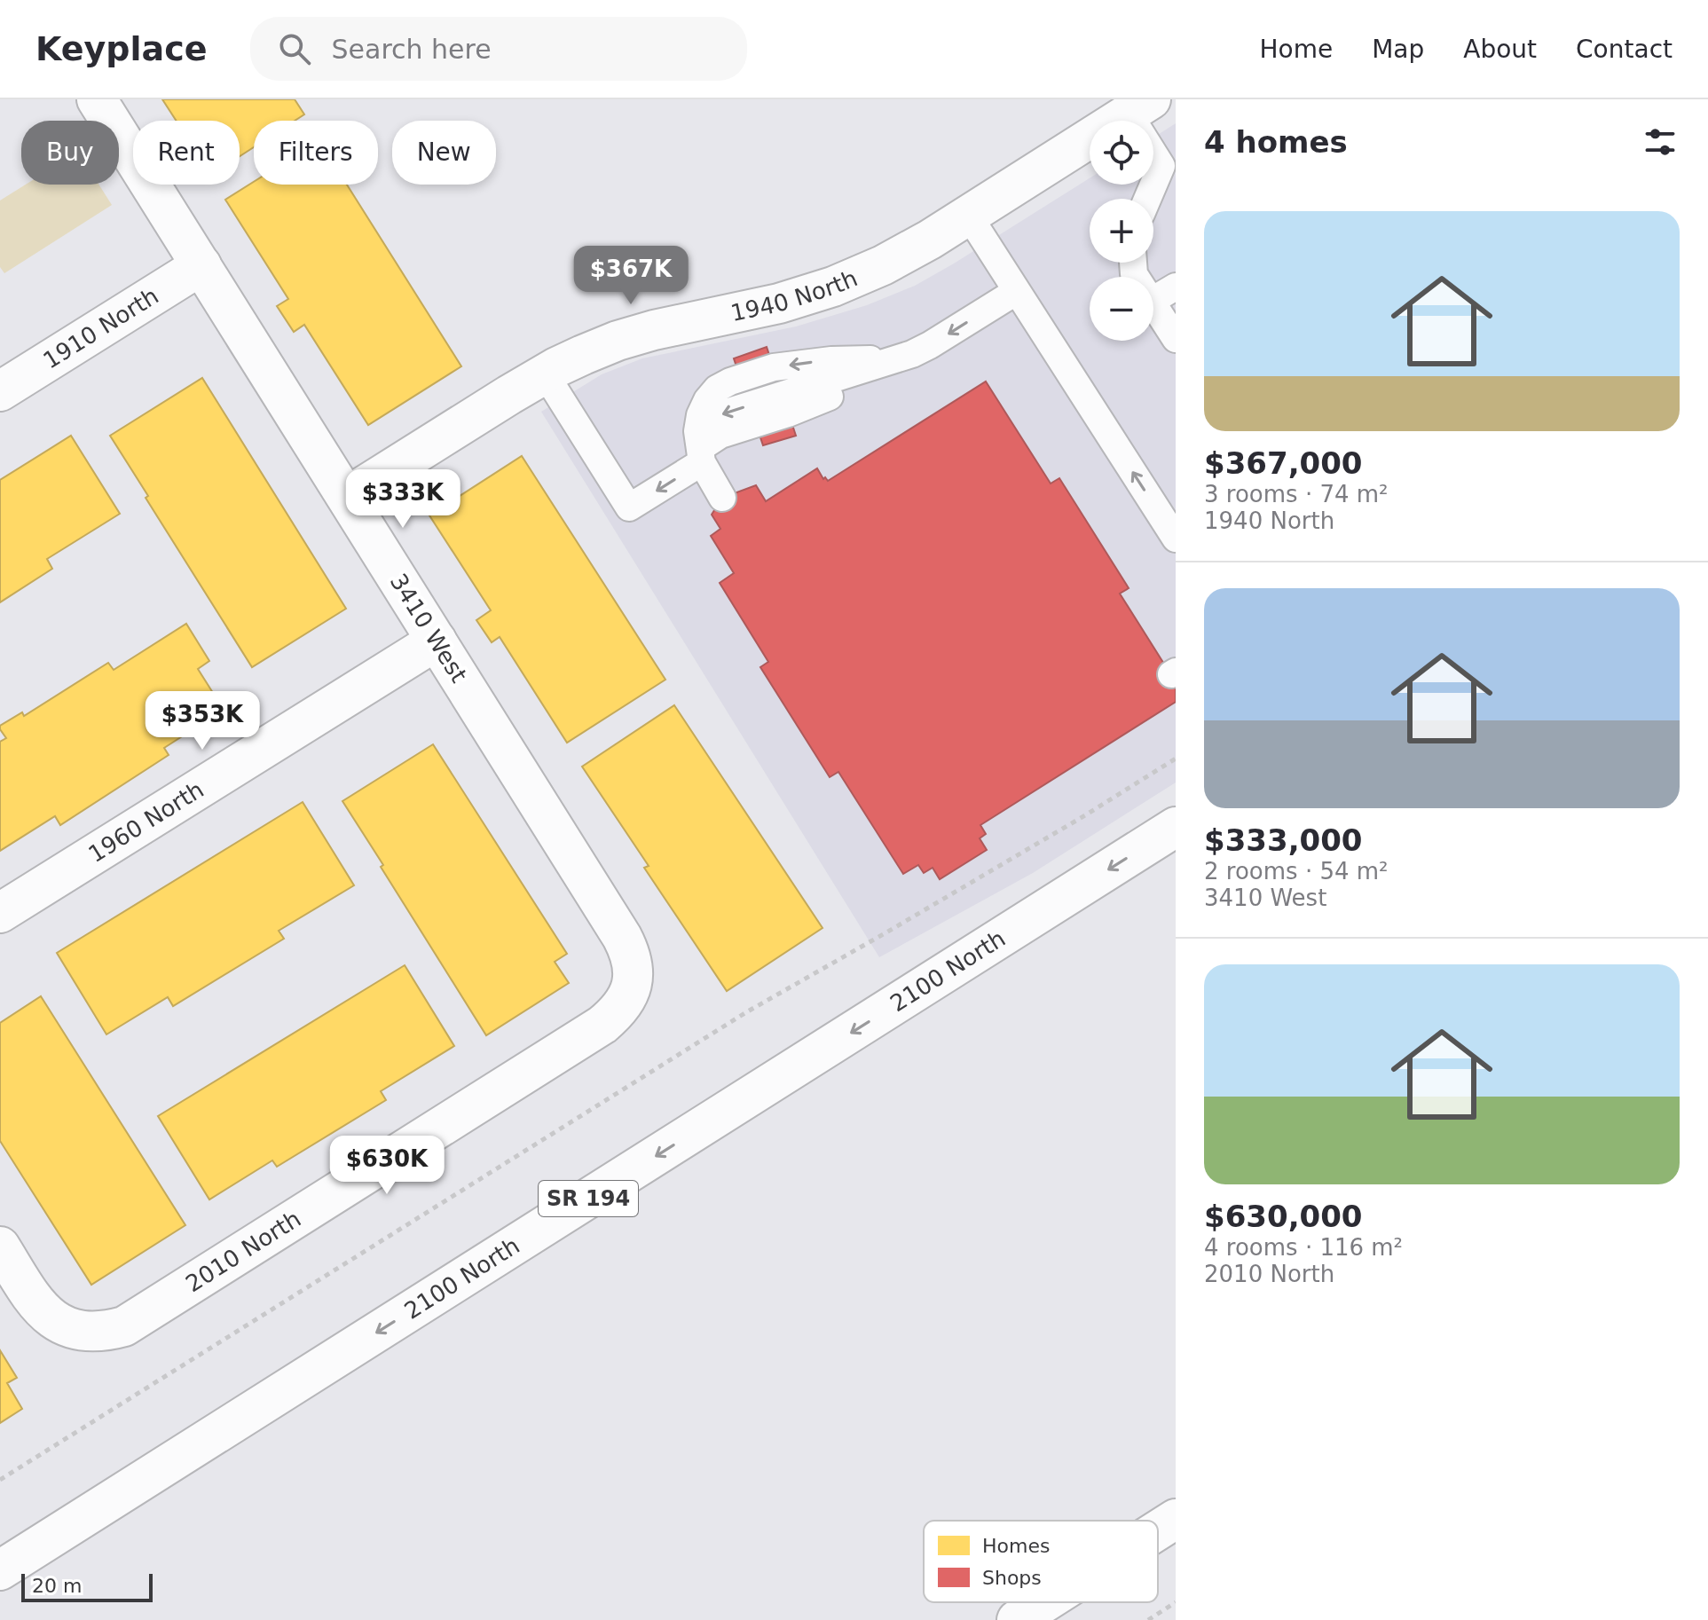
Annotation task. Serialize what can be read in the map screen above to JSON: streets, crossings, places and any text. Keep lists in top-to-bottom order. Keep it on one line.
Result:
{"streets":{"main road":["1940 North","1910 North","3410 West","1960 North","2100 North","SR 194","2010 North"]},"crossings":[["1940 North","3410 West"],["1910 North","3410 West"],["3410 West","1960 North"],["3410 West","2010 North"]],"one_way":["2100 North"],"legend":["Homes","Shops"],"scale_bar":"20 m","page":{"header":"Keyplace","search":"Search here","nav":["Home","Map","About","Contact"],"heading":"4 homes","map_buttons":["+","−"],"chip":["Buy","Rent","Filters","New"],"list":[{"name":"$367,000","note":"3 rooms · 74 m² · 1940 North"},{"name":"$333,000","note":"2 rooms · 54 m² · 3410 West"},{"name":"$630,000","note":"4 rooms · 116 m² · 2010 North"}],"price":["$367K","$333K","$353K","$630K"],"scale":"20 m"}}
